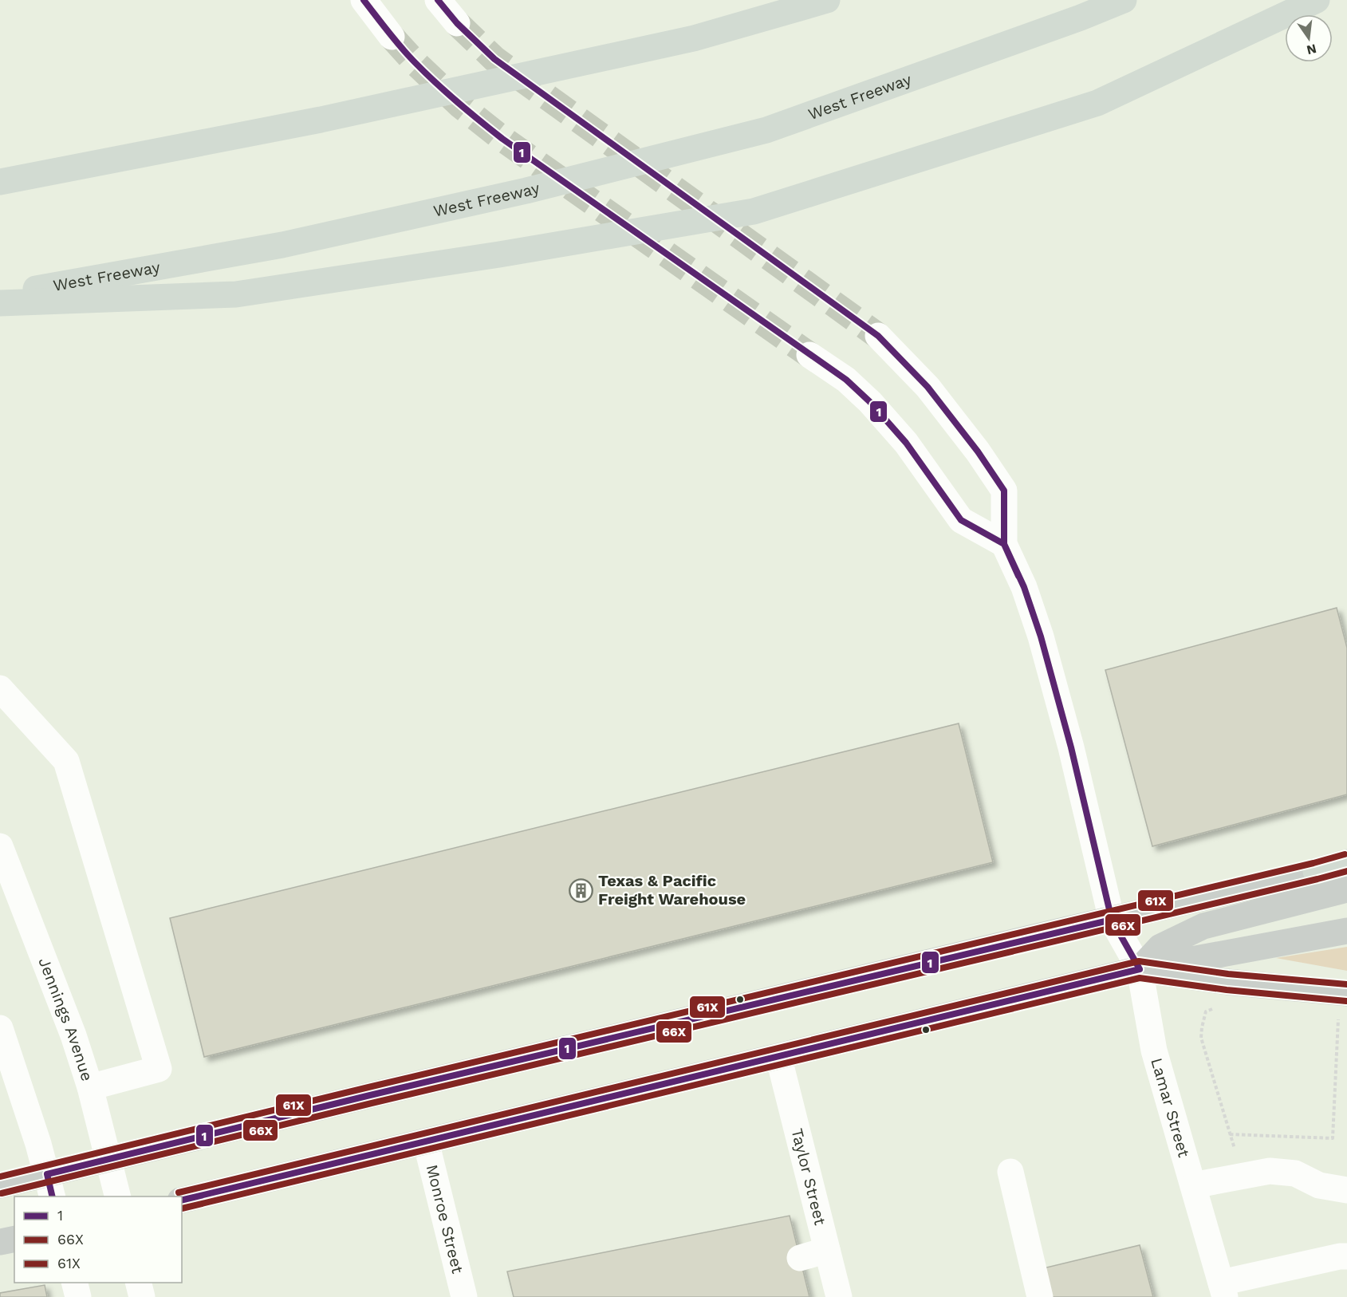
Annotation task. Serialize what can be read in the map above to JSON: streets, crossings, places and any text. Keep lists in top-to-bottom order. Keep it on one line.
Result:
{"streets":{"highway":["West Freeway"],"street":["Jennings Avenue","Lamar Street","Taylor Street","Monroe Street"]},"places":{"building":["Texas & Pacific Freight Warehouse"]},"lines":["transit line 1","transit line 61X","transit line 66X"],"legend":["1","66X","61X"],"north":"bottom"}
